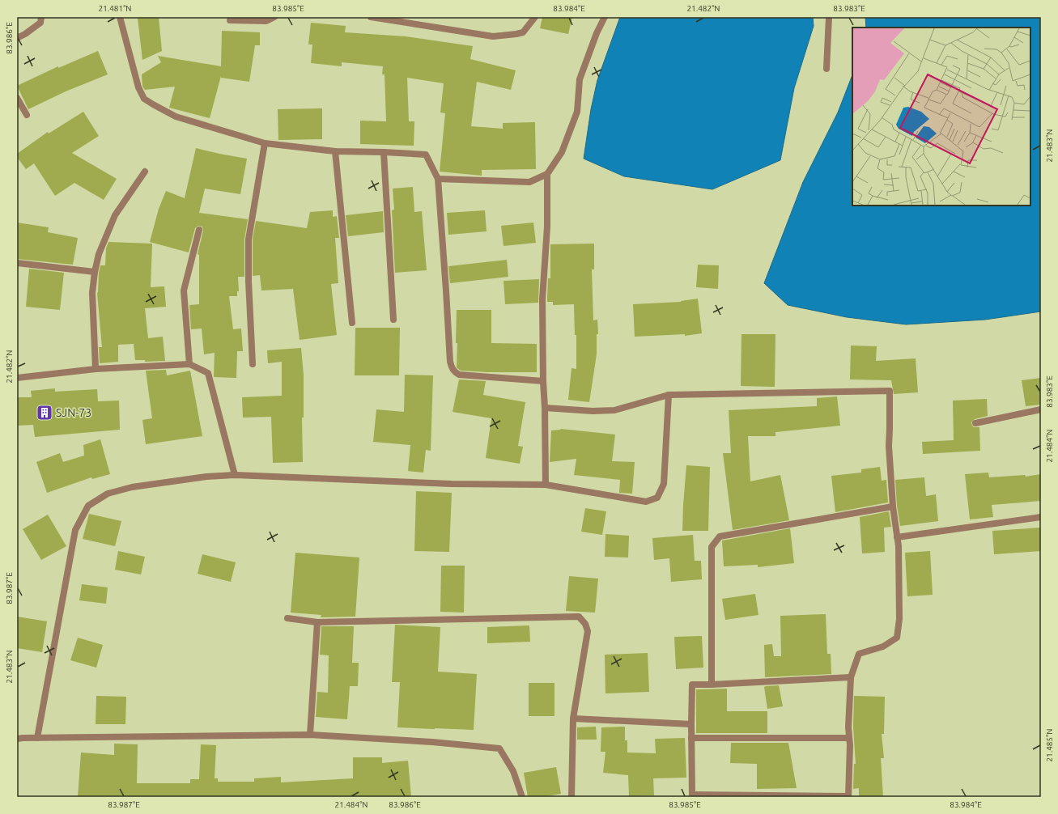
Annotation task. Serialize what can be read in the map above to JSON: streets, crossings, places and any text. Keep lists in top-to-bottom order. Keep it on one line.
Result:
{"places":{"building":["SJN-73"]},"coordinates":["21.481°N","83.985°E","83.984°E","21.482°N","83.983°E","83.986°E","21.483°N","21.484°N","83.987°E","21.485°N"]}
